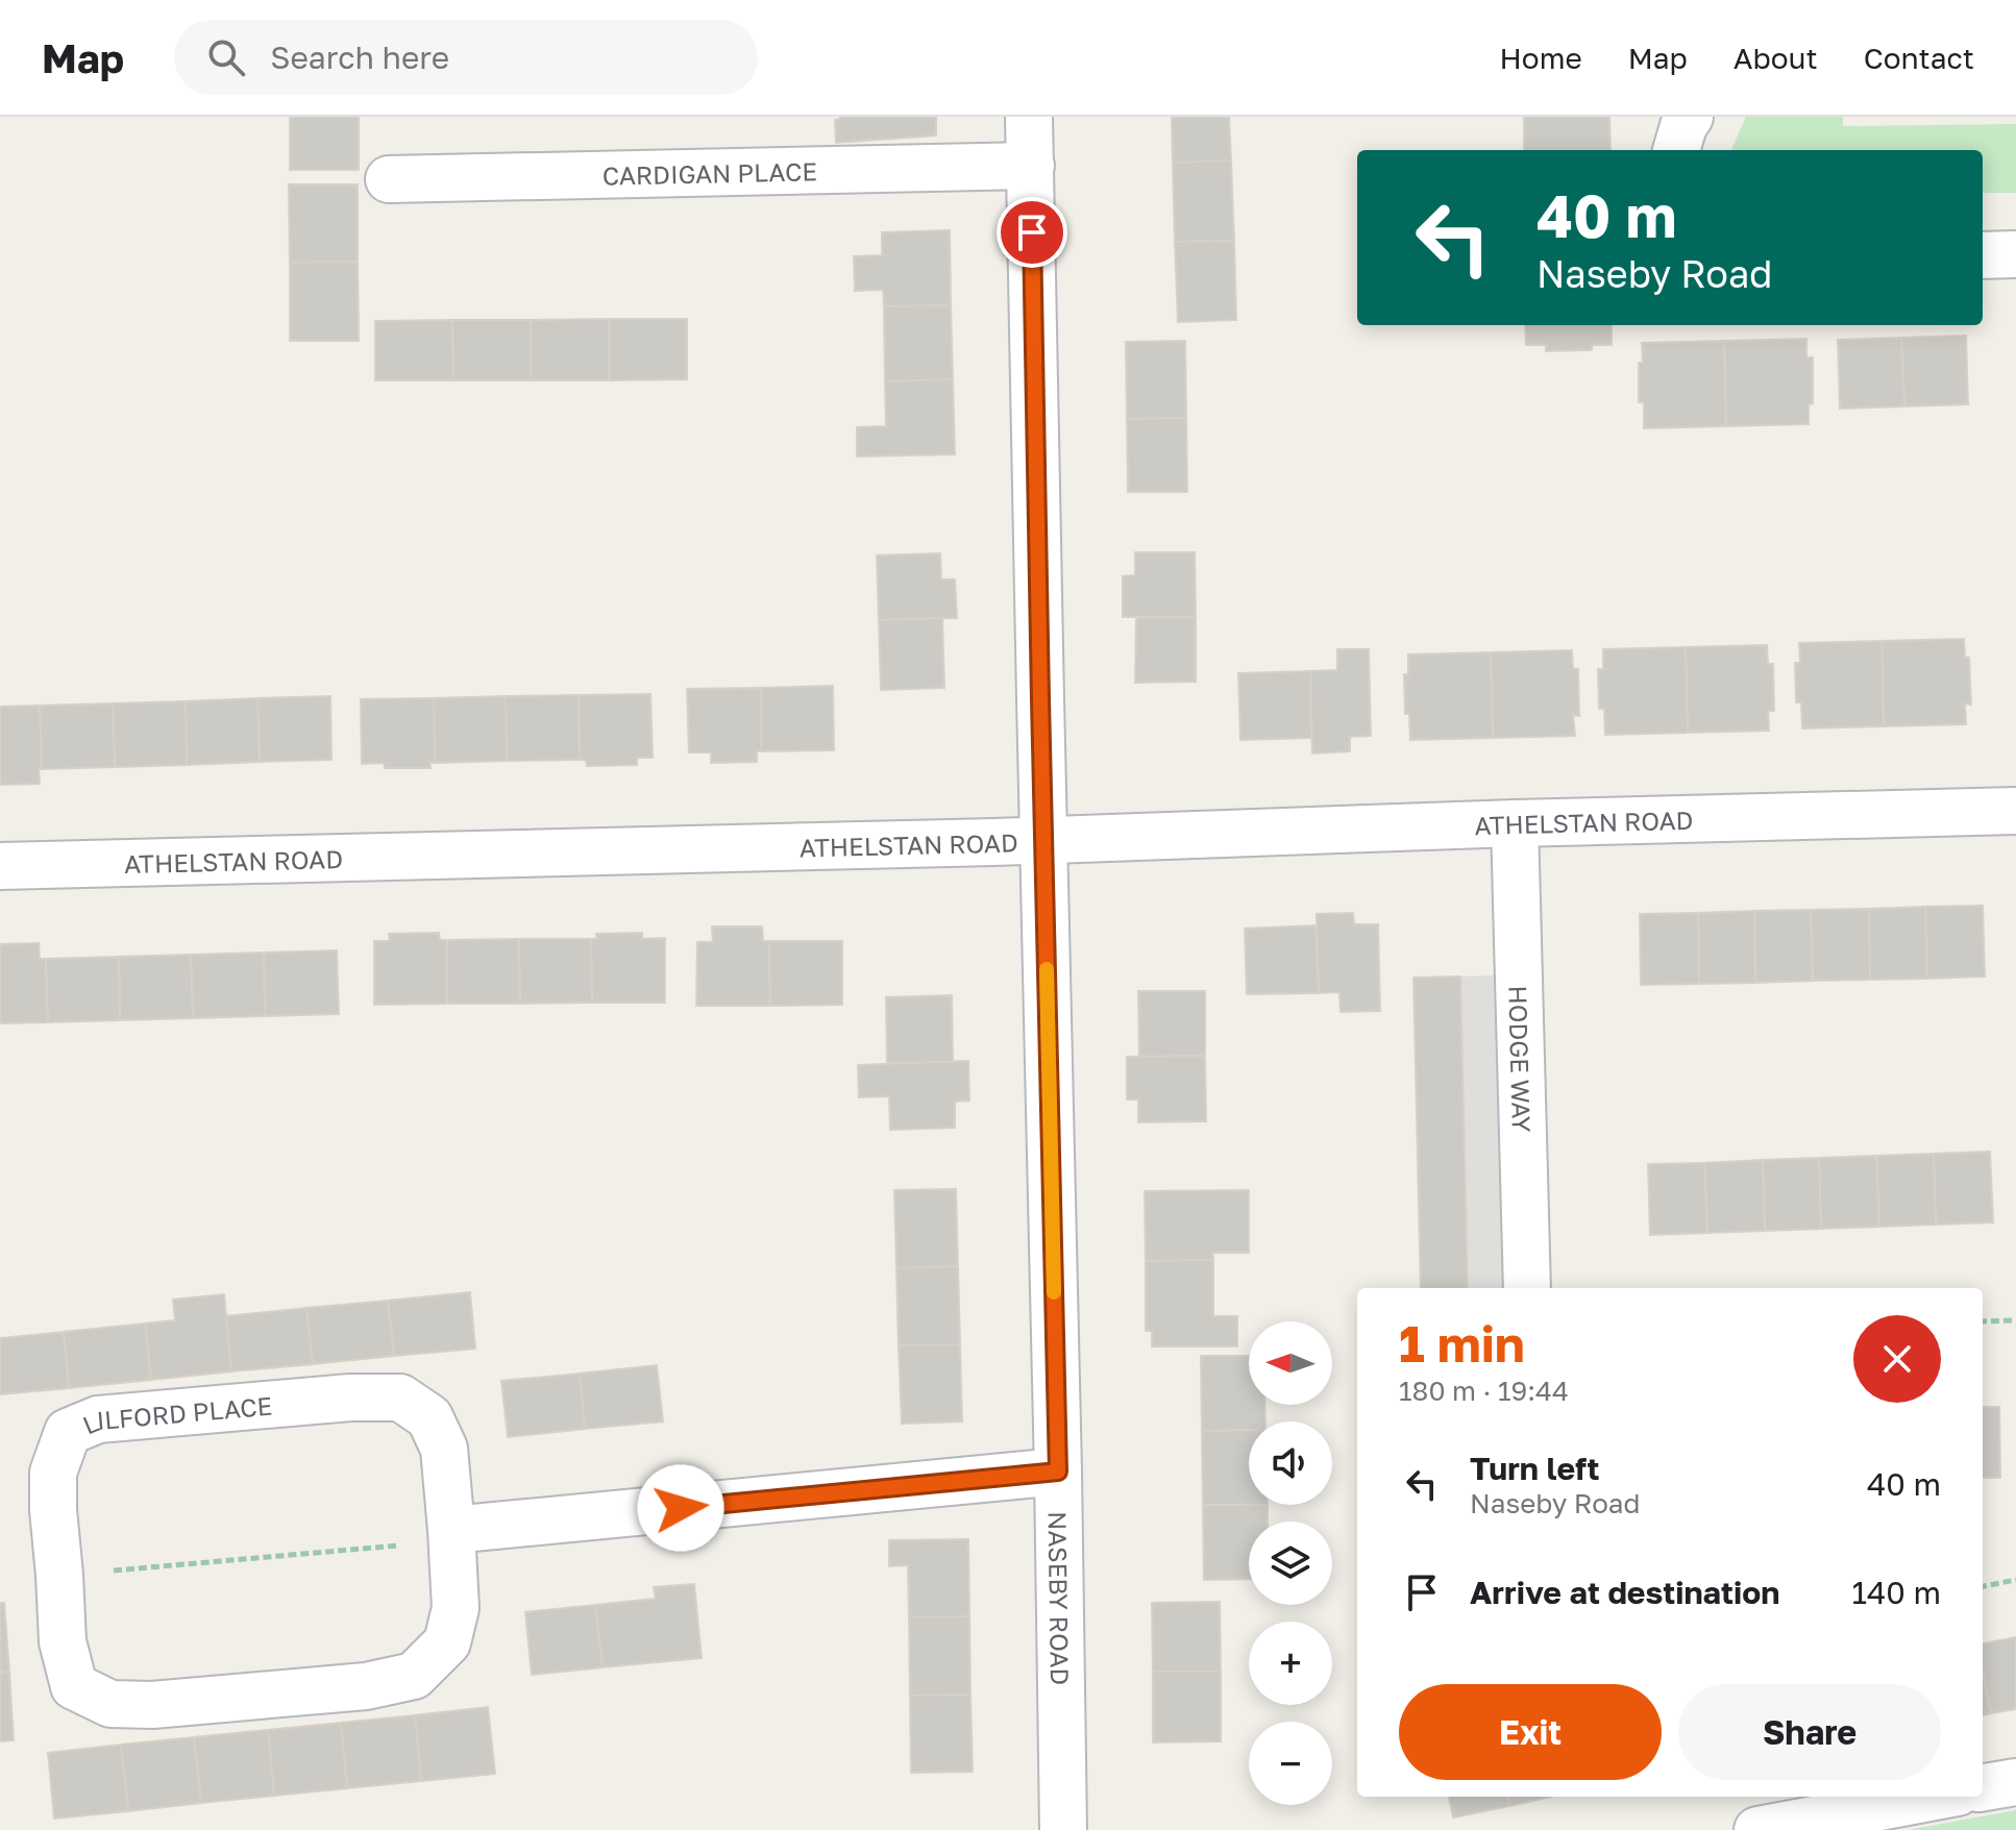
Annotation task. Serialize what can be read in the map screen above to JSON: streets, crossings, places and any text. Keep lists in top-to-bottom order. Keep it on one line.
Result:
{"streets":{"street":["CARDIGAN PLACE","ATHELSTAN ROAD","HODGE WAY","LILFORD PLACE","NASEBY ROAD"]},"crossings":[["CARDIGAN PLACE","NASEBY ROAD"],["ATHELSTAN ROAD","HODGE WAY"],["ATHELSTAN ROAD","NASEBY ROAD"]],"north":"left","page":{"header":"Map","search":"Search here","nav":["Home","Map","About","Contact"],"turn":["40 m","Naseby Road"],"heading":["1 min","180 m · 19:44"],"map_buttons":["+","−"],"list":[{"name":"Turn left","note":"Naseby Road","value":"40 m"},{"name":"Arrive at destination","value":"140 m"}],"buttons":["Exit","Share"]}}
